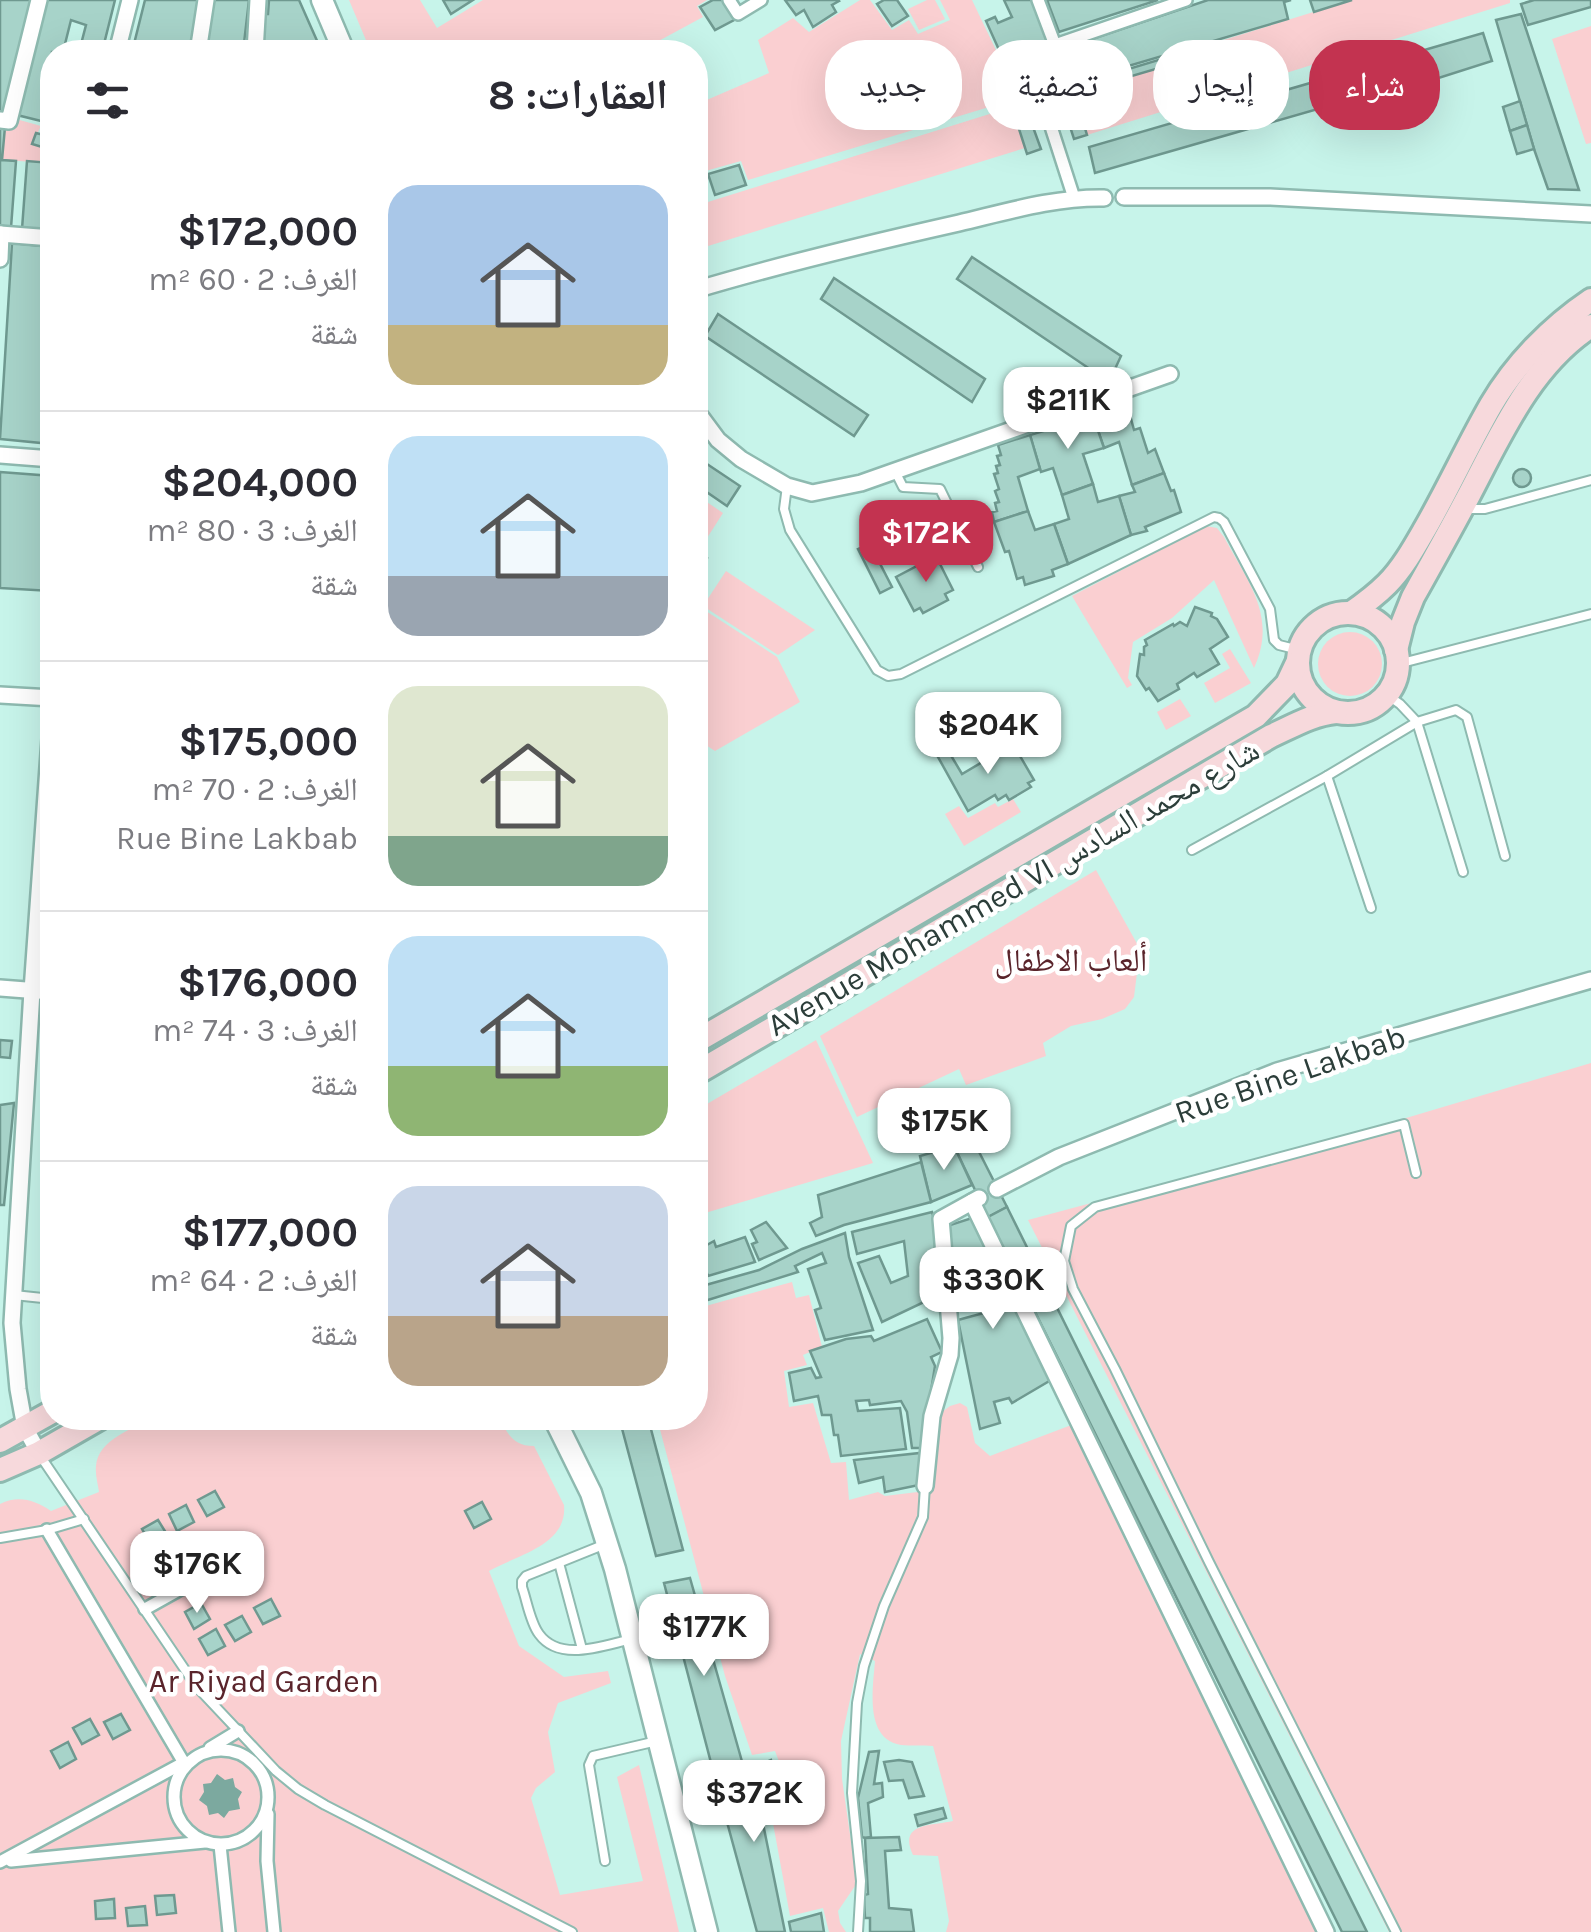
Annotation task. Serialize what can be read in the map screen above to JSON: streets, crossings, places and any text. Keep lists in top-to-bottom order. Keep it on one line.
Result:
{"streets":{"main road":["Avenue Mohammed VI شارع محمد السادس"],"street":["Rue Bine Lakbab"]},"parks":["ألعاب الاطفال","Ar Riyad Garden"],"page":{"chip":["شراء","إيجار","تصفية","جديد"],"heading":"العقارات: 8","list":[{"name":"$172,000","note":"الغرف: 2 · 60 m² · شقة"},{"name":"$204,000","note":"الغرف: 3 · 80 m² · شقة"},{"name":"$175,000","note":"الغرف: 2 · 70 m² · Rue Bine Lakbab"},{"name":"$176,000","note":"الغرف: 3 · 74 m² · شقة"},{"name":"$177,000","note":"الغرف: 2 · 64 m² · شقة"}],"price":["$211K","$172K","$204K","$175K","$330K","$176K","$177K","$372K"]}}
